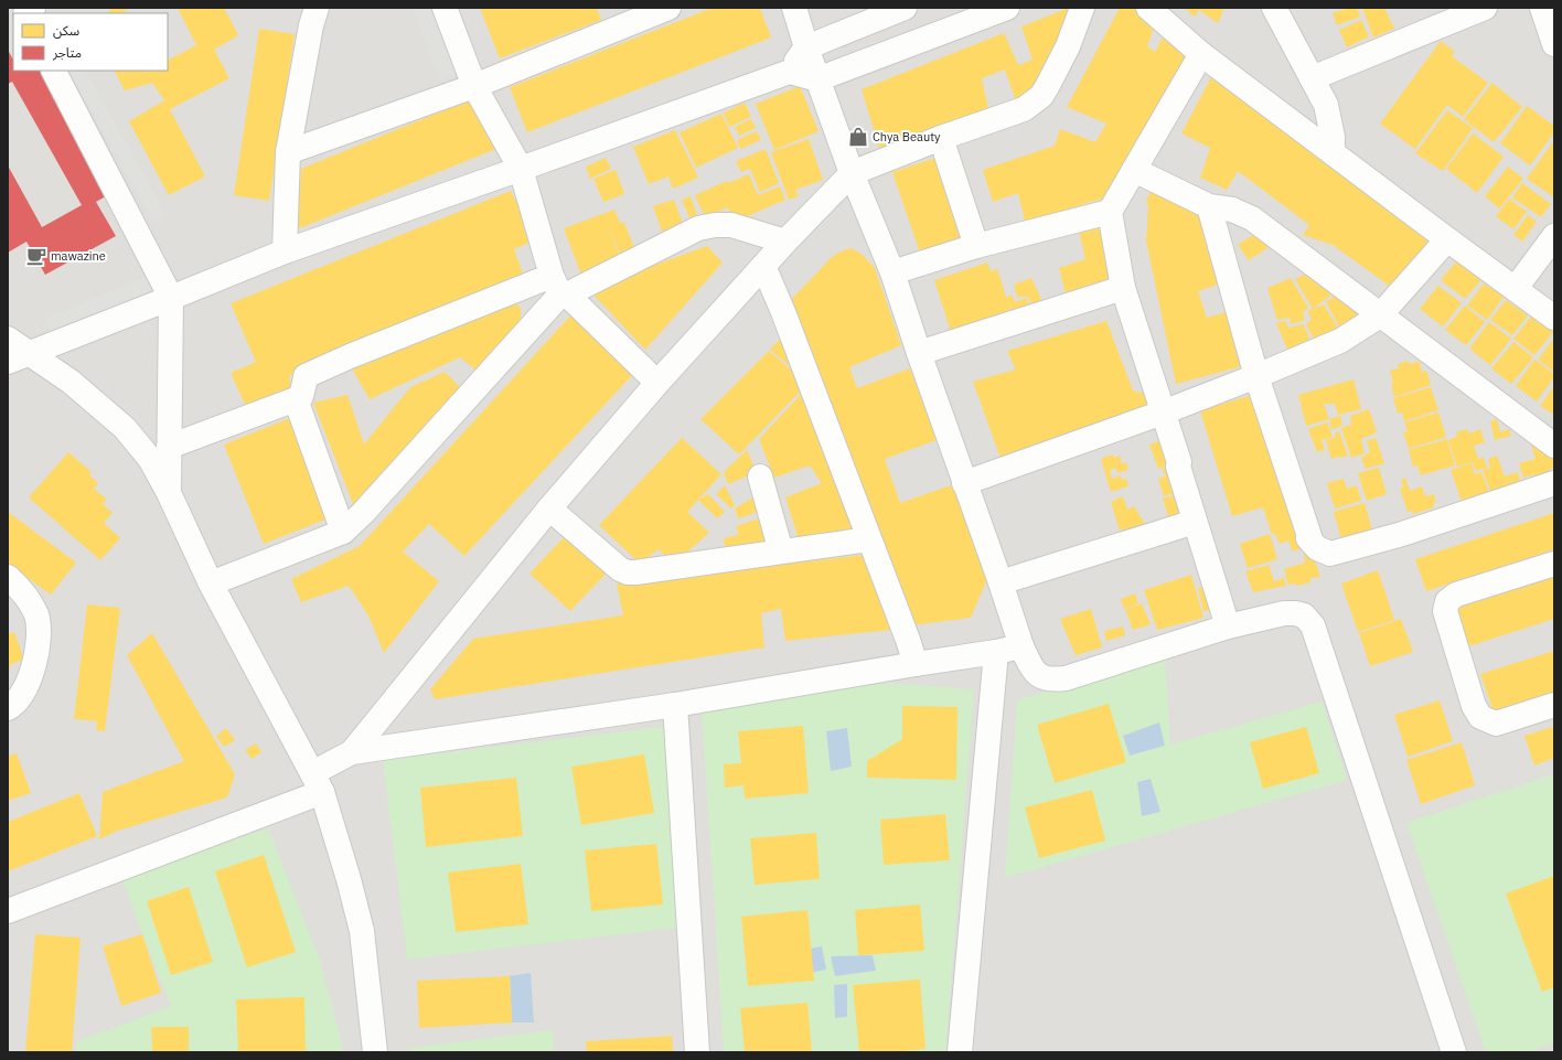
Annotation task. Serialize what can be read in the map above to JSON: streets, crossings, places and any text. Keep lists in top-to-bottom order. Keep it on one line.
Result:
{"places":{"shop":["Chya Beauty"],"cafe":["mawazine"]},"legend":["سكن","متاجر"]}
